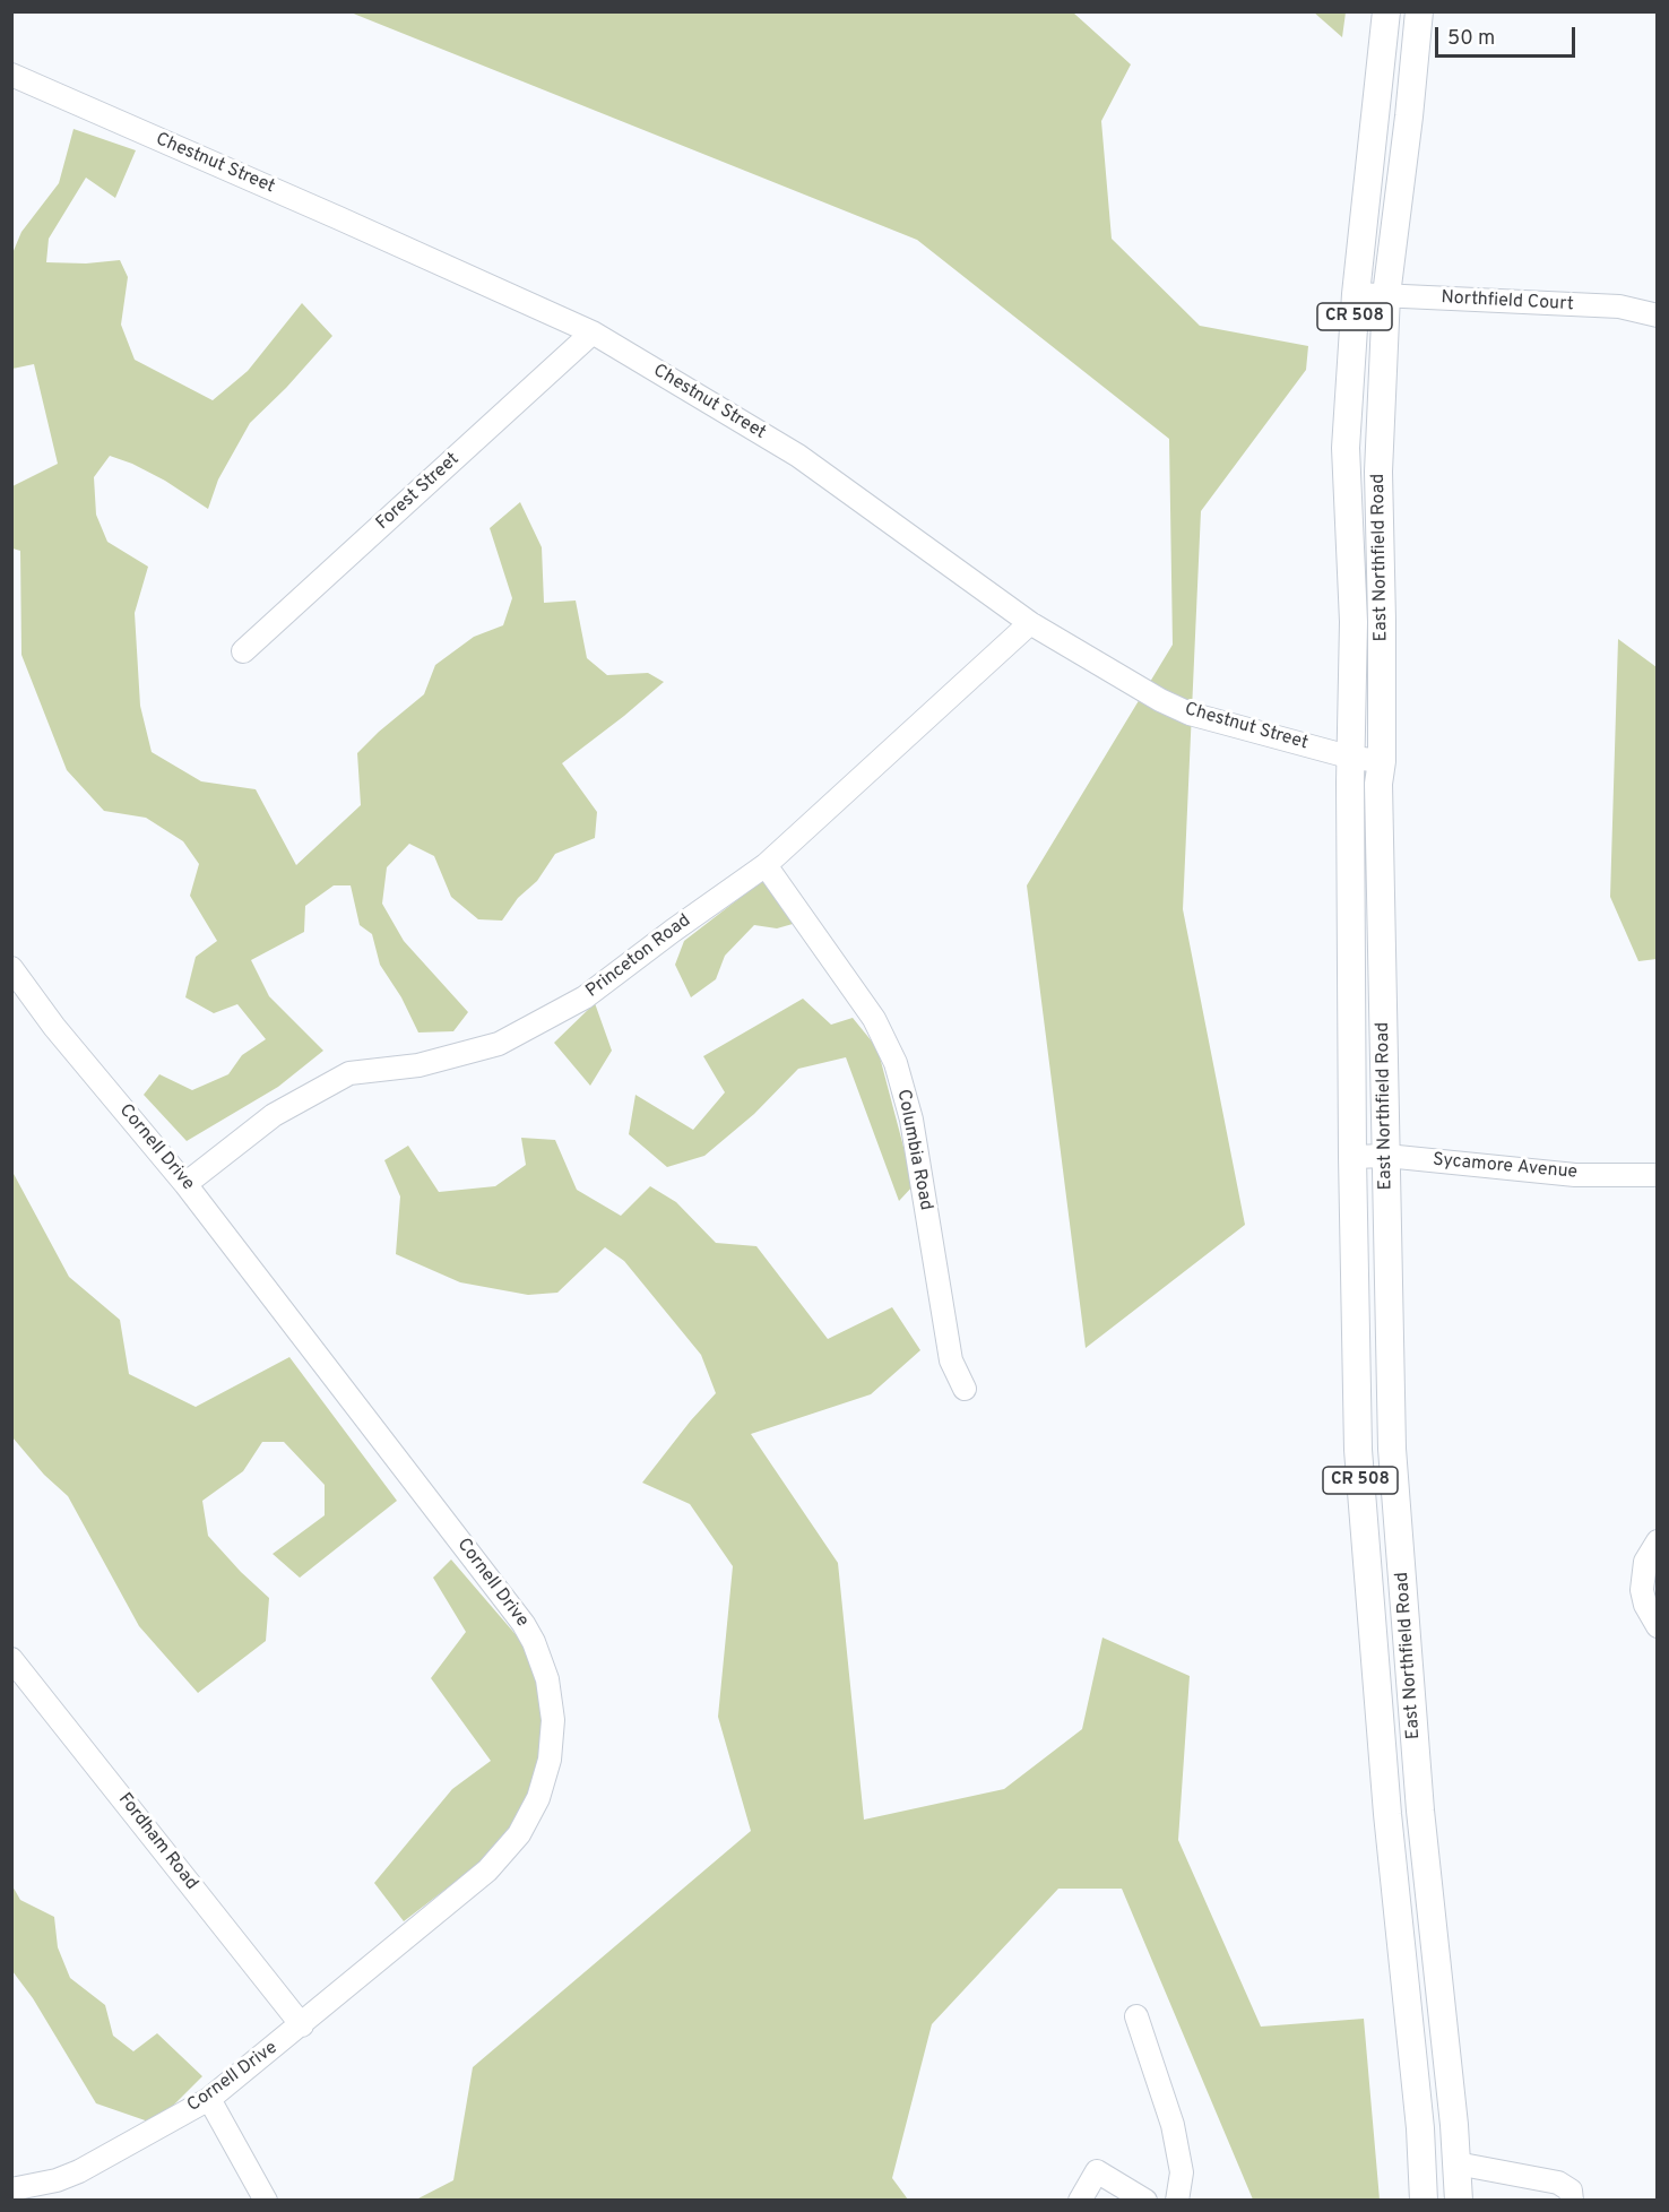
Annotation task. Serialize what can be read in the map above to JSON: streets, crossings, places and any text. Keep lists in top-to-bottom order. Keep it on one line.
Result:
{"streets":{"main road":["CR 508","East Northfield Road"],"street":["Chestnut Street","Northfield Court","Forest Street","Princeton Road","Cornell Drive","Columbia Road","Sycamore Avenue","Fordham Road"]},"crossings":[["Chestnut Street","Forest Street"],["Chestnut Street","East Northfield Road"],["Chestnut Street","Princeton Road"],["Northfield Court","East Northfield Road"],["East Northfield Road","Sycamore Avenue"],["Princeton Road","Cornell Drive"],["Princeton Road","Columbia Road"],["Cornell Drive","Fordham Road"]],"scale_bar":"50 m"}
